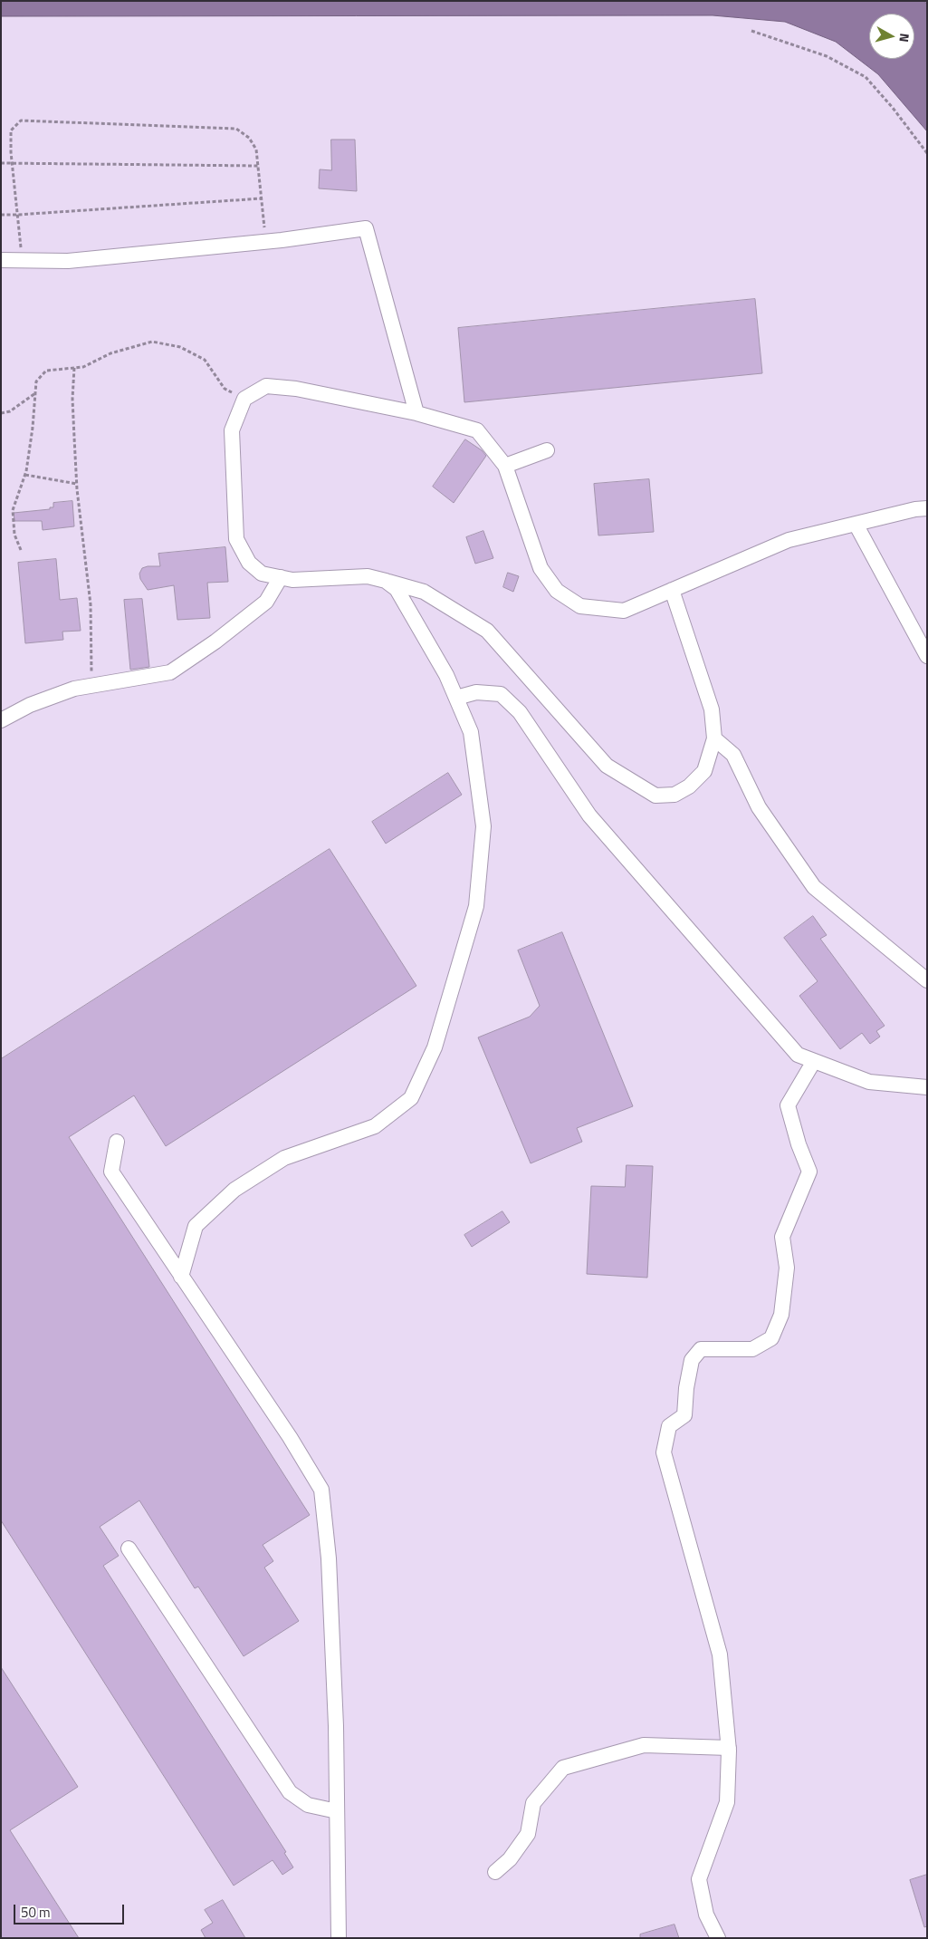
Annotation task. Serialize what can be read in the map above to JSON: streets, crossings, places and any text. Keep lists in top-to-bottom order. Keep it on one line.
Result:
{"scale_bar":"50 m","north":"right"}
